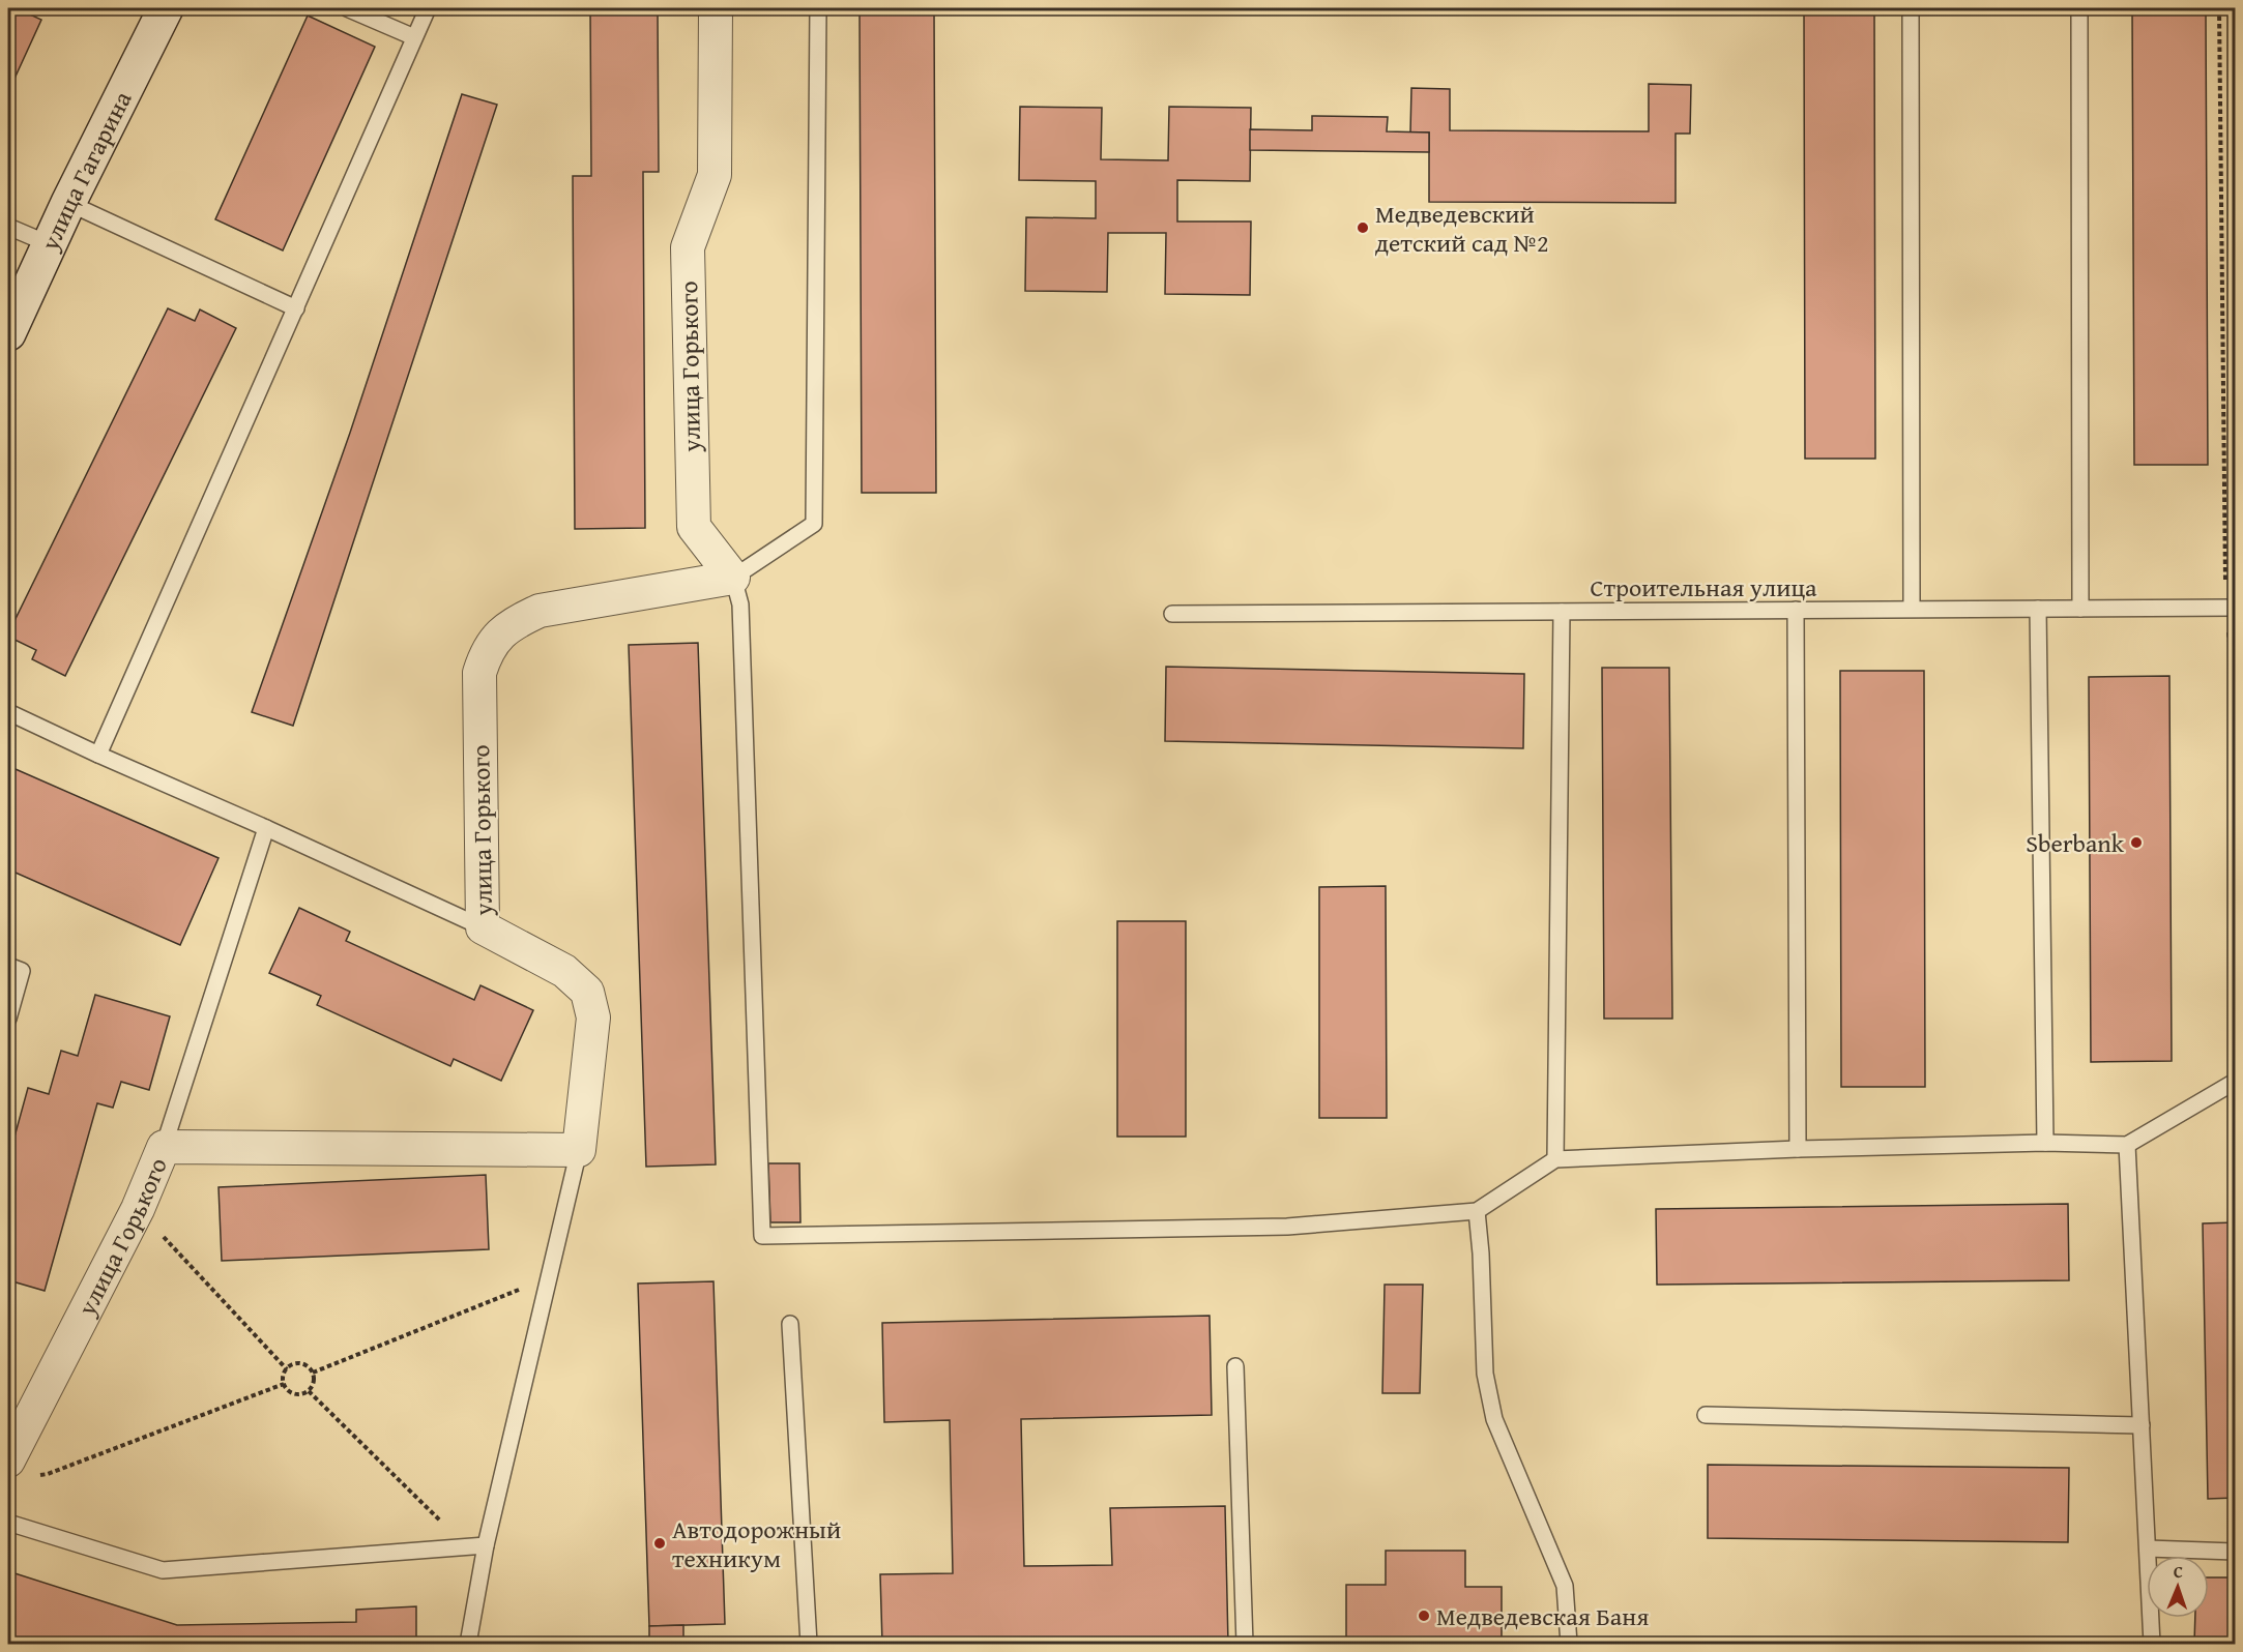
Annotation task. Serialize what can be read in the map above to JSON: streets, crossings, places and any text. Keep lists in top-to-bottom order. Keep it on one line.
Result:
{"streets":{"street":["улица Гагарина","улица Горького"],"lane":["Строительная улица"]},"places":["Медведевский детский сад №2","Sberbank","Автодорожный техникум","Медведевская Баня"],"north":"top"}
